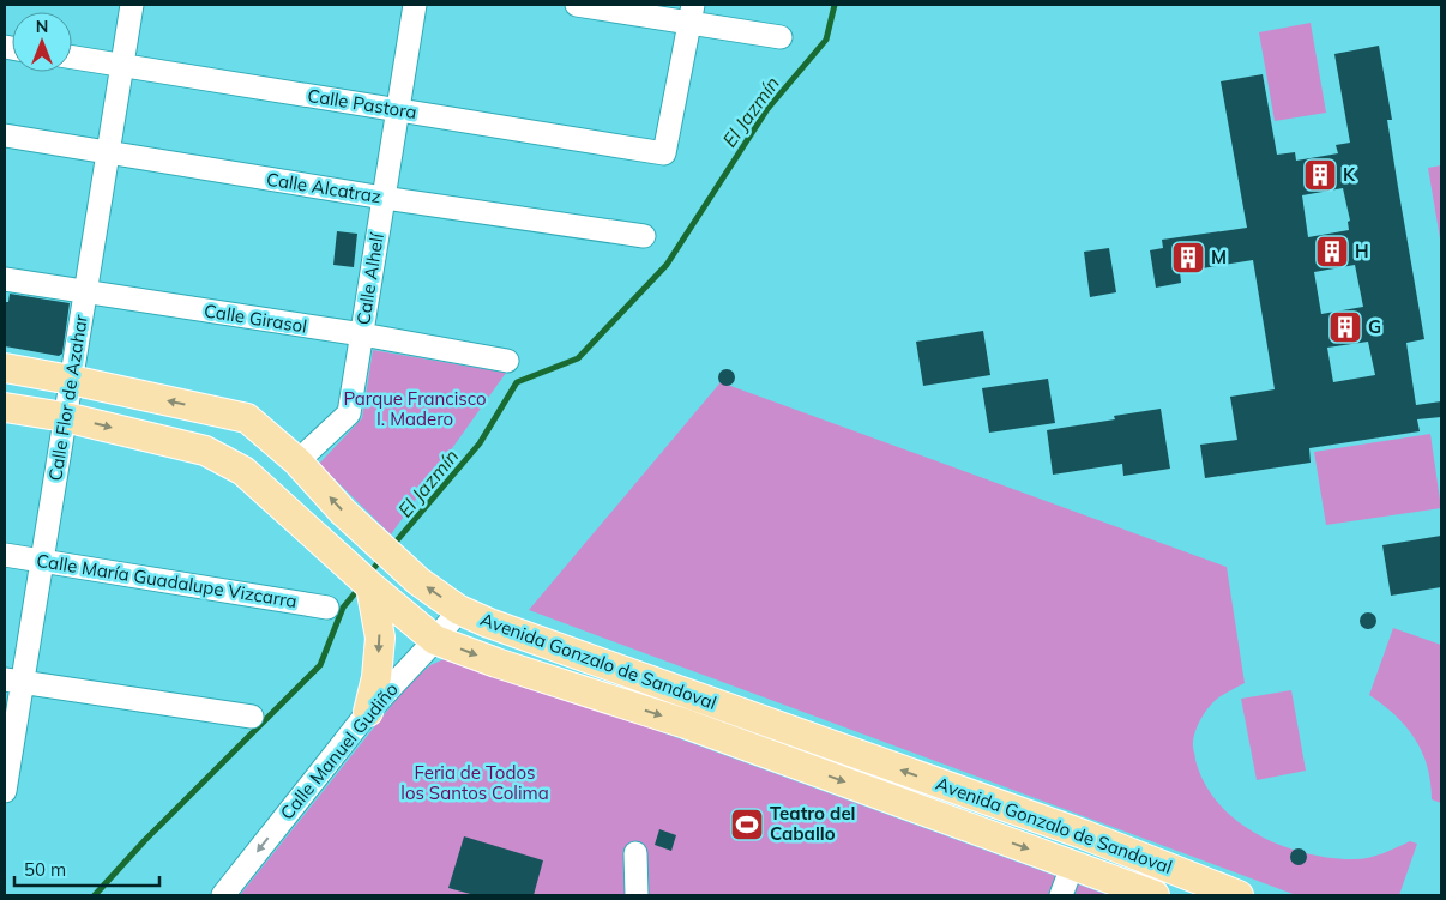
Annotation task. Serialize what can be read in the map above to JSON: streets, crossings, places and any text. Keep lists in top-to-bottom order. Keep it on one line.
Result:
{"streets":{"main road":["Avenida Gonzalo de Sandoval"],"street":["Calle Pastora","Calle Alcatraz","Calle Alhelí","Calle Girasol","Calle Flor de Azahar","Calle María Guadalupe Vizcarra","Calle Manuel Gudiño"]},"crossings":[["Calle Pastora","Calle Alhelí"],["Calle Pastora","Calle Flor de Azahar"],["Calle Alcatraz","Calle Alhelí"],["Calle Alcatraz","Calle Flor de Azahar"],["Calle Alhelí","Calle Girasol"],["Calle Alhelí","Avenida Gonzalo de Sandoval"],["Calle Girasol","Calle Flor de Azahar"],["Calle Flor de Azahar","Calle María Guadalupe Vizcarra"],["Calle Flor de Azahar","Avenida Gonzalo de Sandoval"],["Avenida Gonzalo de Sandoval","Calle Manuel Gudiño"]],"one_way":["Calle Manuel Gudiño"],"water":["El Jazmín"],"parks":["Parque Francisco I. Madero","Feria de Todos los Santos Colima"],"places":{"building":["K","H","M","G"],"sports":["Teatro del Caballo"]},"scale_bar":"50 m","north":"top"}
